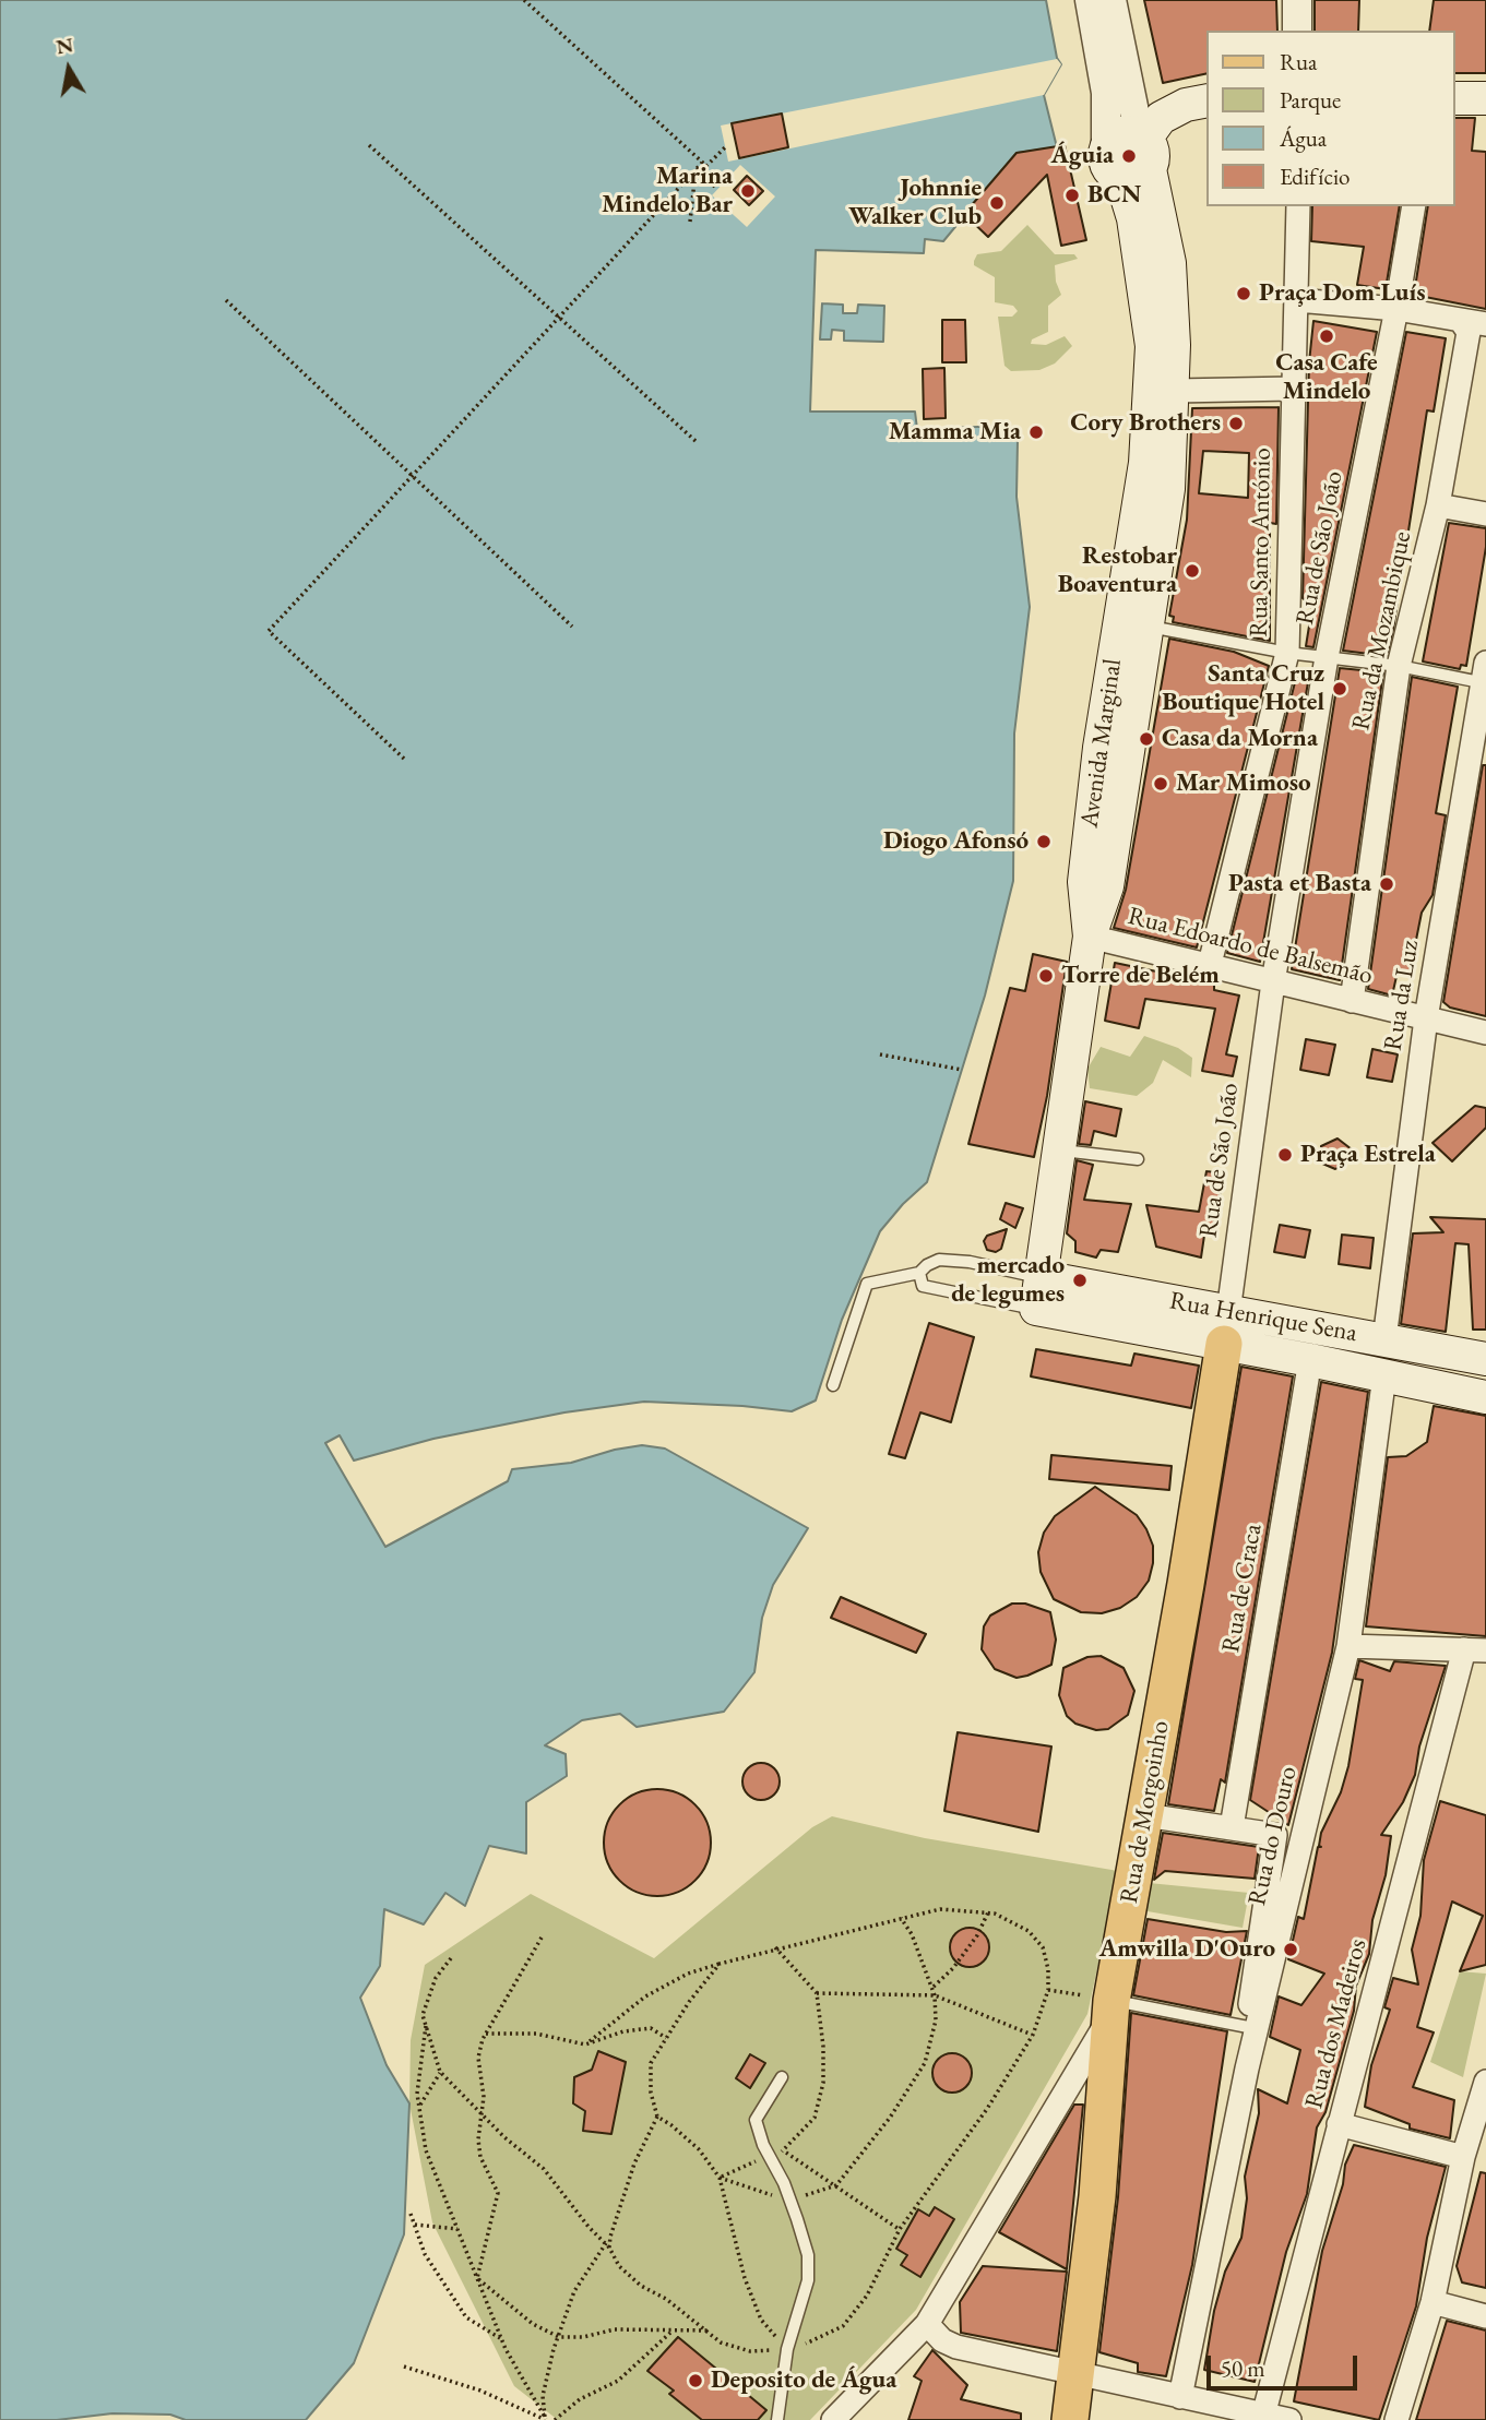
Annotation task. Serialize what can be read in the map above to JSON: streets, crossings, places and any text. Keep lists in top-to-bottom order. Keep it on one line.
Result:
{"streets":{"main road":["Avenida Marginal","Rua Henrique Sena","Rua de Morgoinho"],"street":["Rua Santo António","Rua de São João","Rua da Mozambique","Rua Edoardo de Balsemão","Rua da Luz","Rua de Craca","Rua do Douro","Rua dos Madeiros"]},"crossings":[["Rua Santo António","Rua Edoardo de Balsemão"],["Rua de São João","Rua Edoardo de Balsemão"],["Rua de São João","Rua Henrique Sena"],["Rua de São João","Rua de Morgoinho"],["Rua da Mozambique","Rua Edoardo de Balsemão"],["Avenida Marginal","Rua Edoardo de Balsemão"],["Avenida Marginal","Rua Henrique Sena"],["Rua Edoardo de Balsemão","Rua da Luz"],["Rua da Luz","Rua Henrique Sena"],["Rua Henrique Sena","Rua de Craca"],["Rua Henrique Sena","Rua de Morgoinho"],["Rua Henrique Sena","Rua do Douro"]],"places":["Águia","Marina Mindelo Bar","BCN","Johnnie Walker Club","Praça Dom Luís","Casa Cafe Mindelo","Cory Brothers","Mamma Mia","Restobar Boaventura","Santa Cruz Boutique Hotel","Casa da Morna","Mar Mimoso","Diogo Afonsó","Pasta et Basta","Torre de Belém","Praça Estrela","mercado de legumes","Amwilla D'Ouro","Deposito de Água"],"legend":["Rua","Parque","Água","Edifício"],"scale_bar":"50 m","north":"top"}
